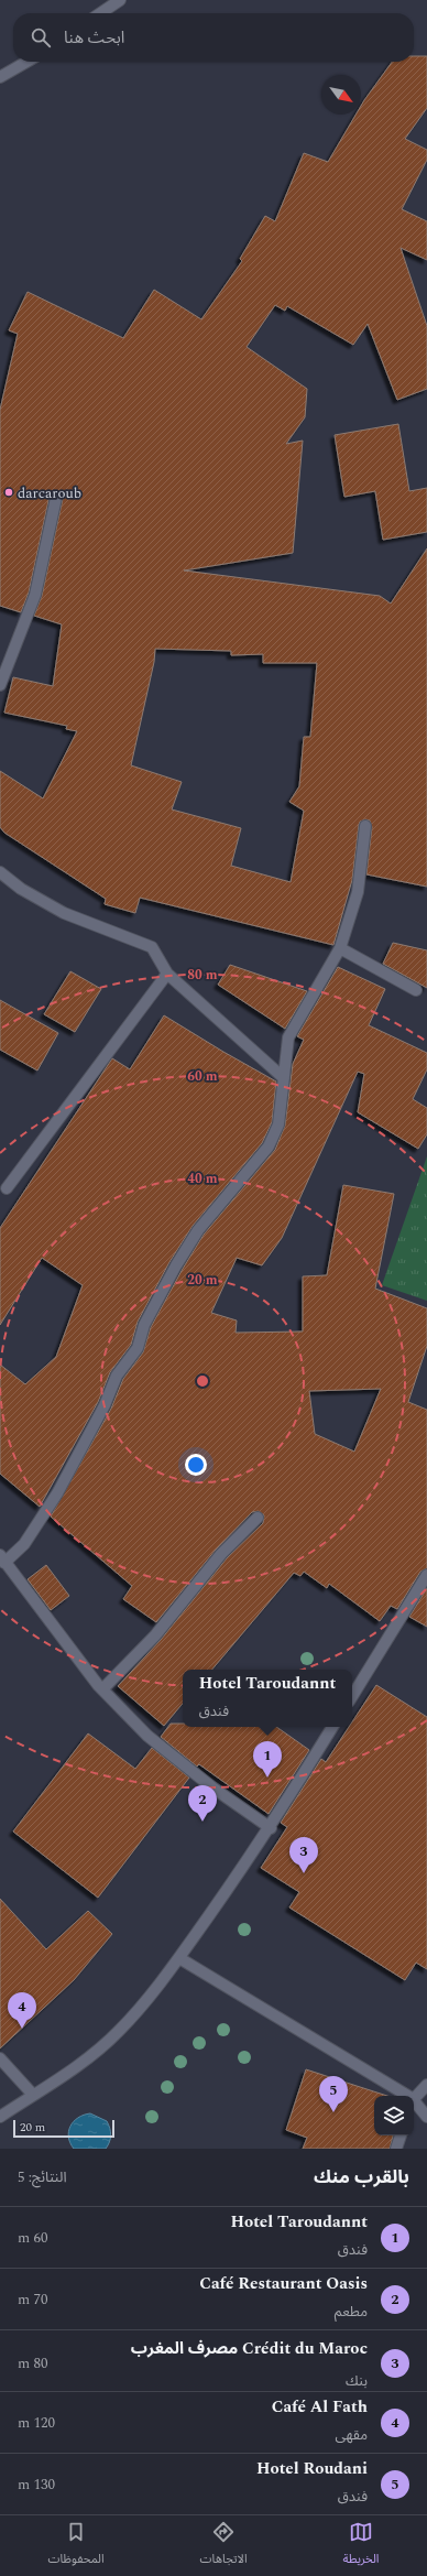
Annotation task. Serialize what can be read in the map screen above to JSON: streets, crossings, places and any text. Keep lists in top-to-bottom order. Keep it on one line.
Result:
{"places":["darcaroub"],"scale_bar":"20 m","north":"bottom right","page":{"search":"ابحث هنا","popup":["Hotel Taroudannt","فندق"],"pins":["1","2","3","4","5"],"scale":"20 m","heading":["بالقرب منك","النتائج: 5"],"list":[{"mark":"1","name":"Hotel Taroudannt","note":"فندق","value":"60 m"},{"mark":"2","name":"Café Restaurant Oasis","note":"مطعم","value":"70 m"},{"mark":"3","name":"Crédit du Maroc مصرف المغرب","note":"بنك","value":"80 m"},{"mark":"4","name":"Café Al Fath","note":"مقهى","value":"120 m"},{"mark":"5","name":"Hotel Roudani","note":"فندق","value":"130 m"}],"nav":["الخريطة","الاتجاهات","المحفوظات"]},"rings":["80 m","60 m","40 m","20 m"]}
